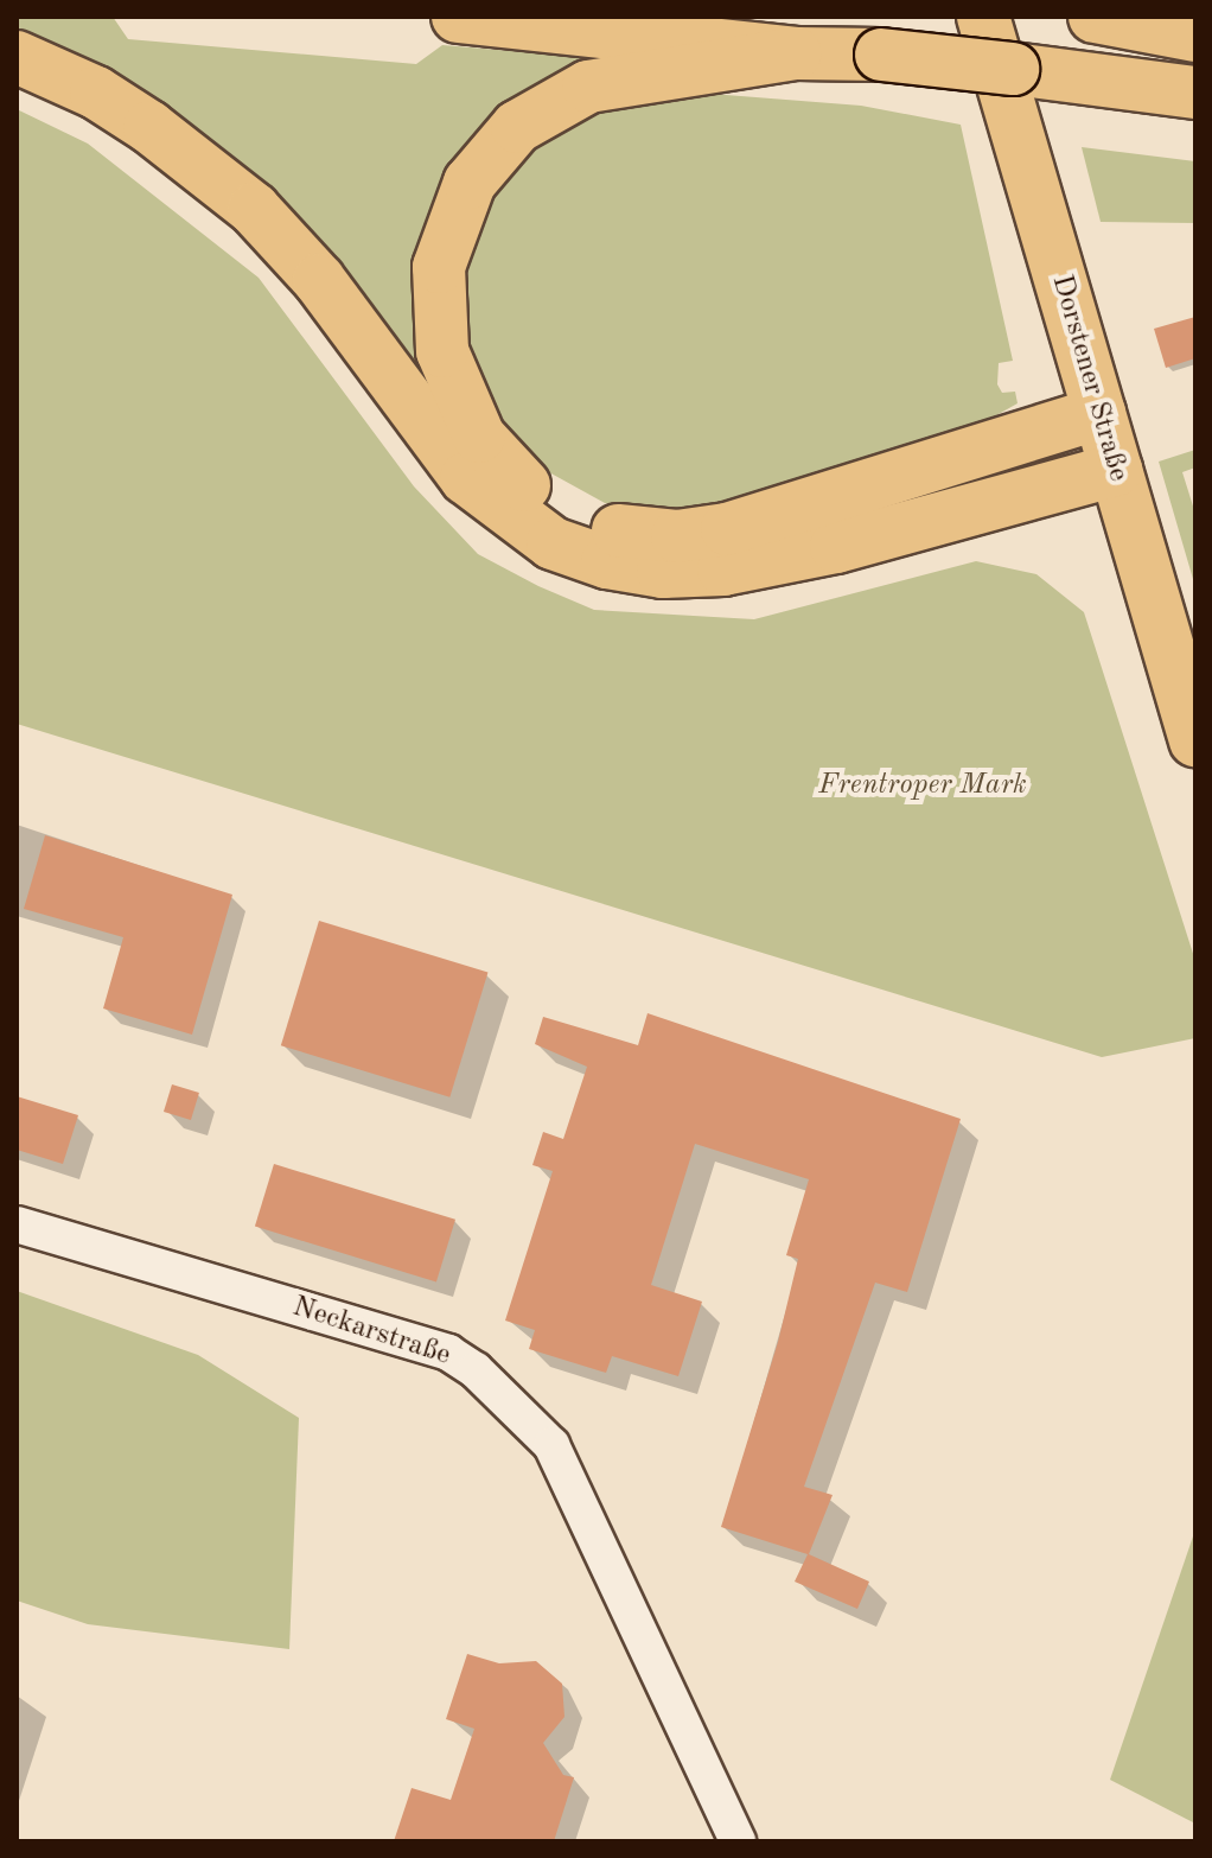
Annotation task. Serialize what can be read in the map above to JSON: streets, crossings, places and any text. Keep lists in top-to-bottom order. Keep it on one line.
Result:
{"streets":{"main road":["Dorstener Straße"],"street":["Neckarstraße"]},"parks":["Frentroper Mark"]}
